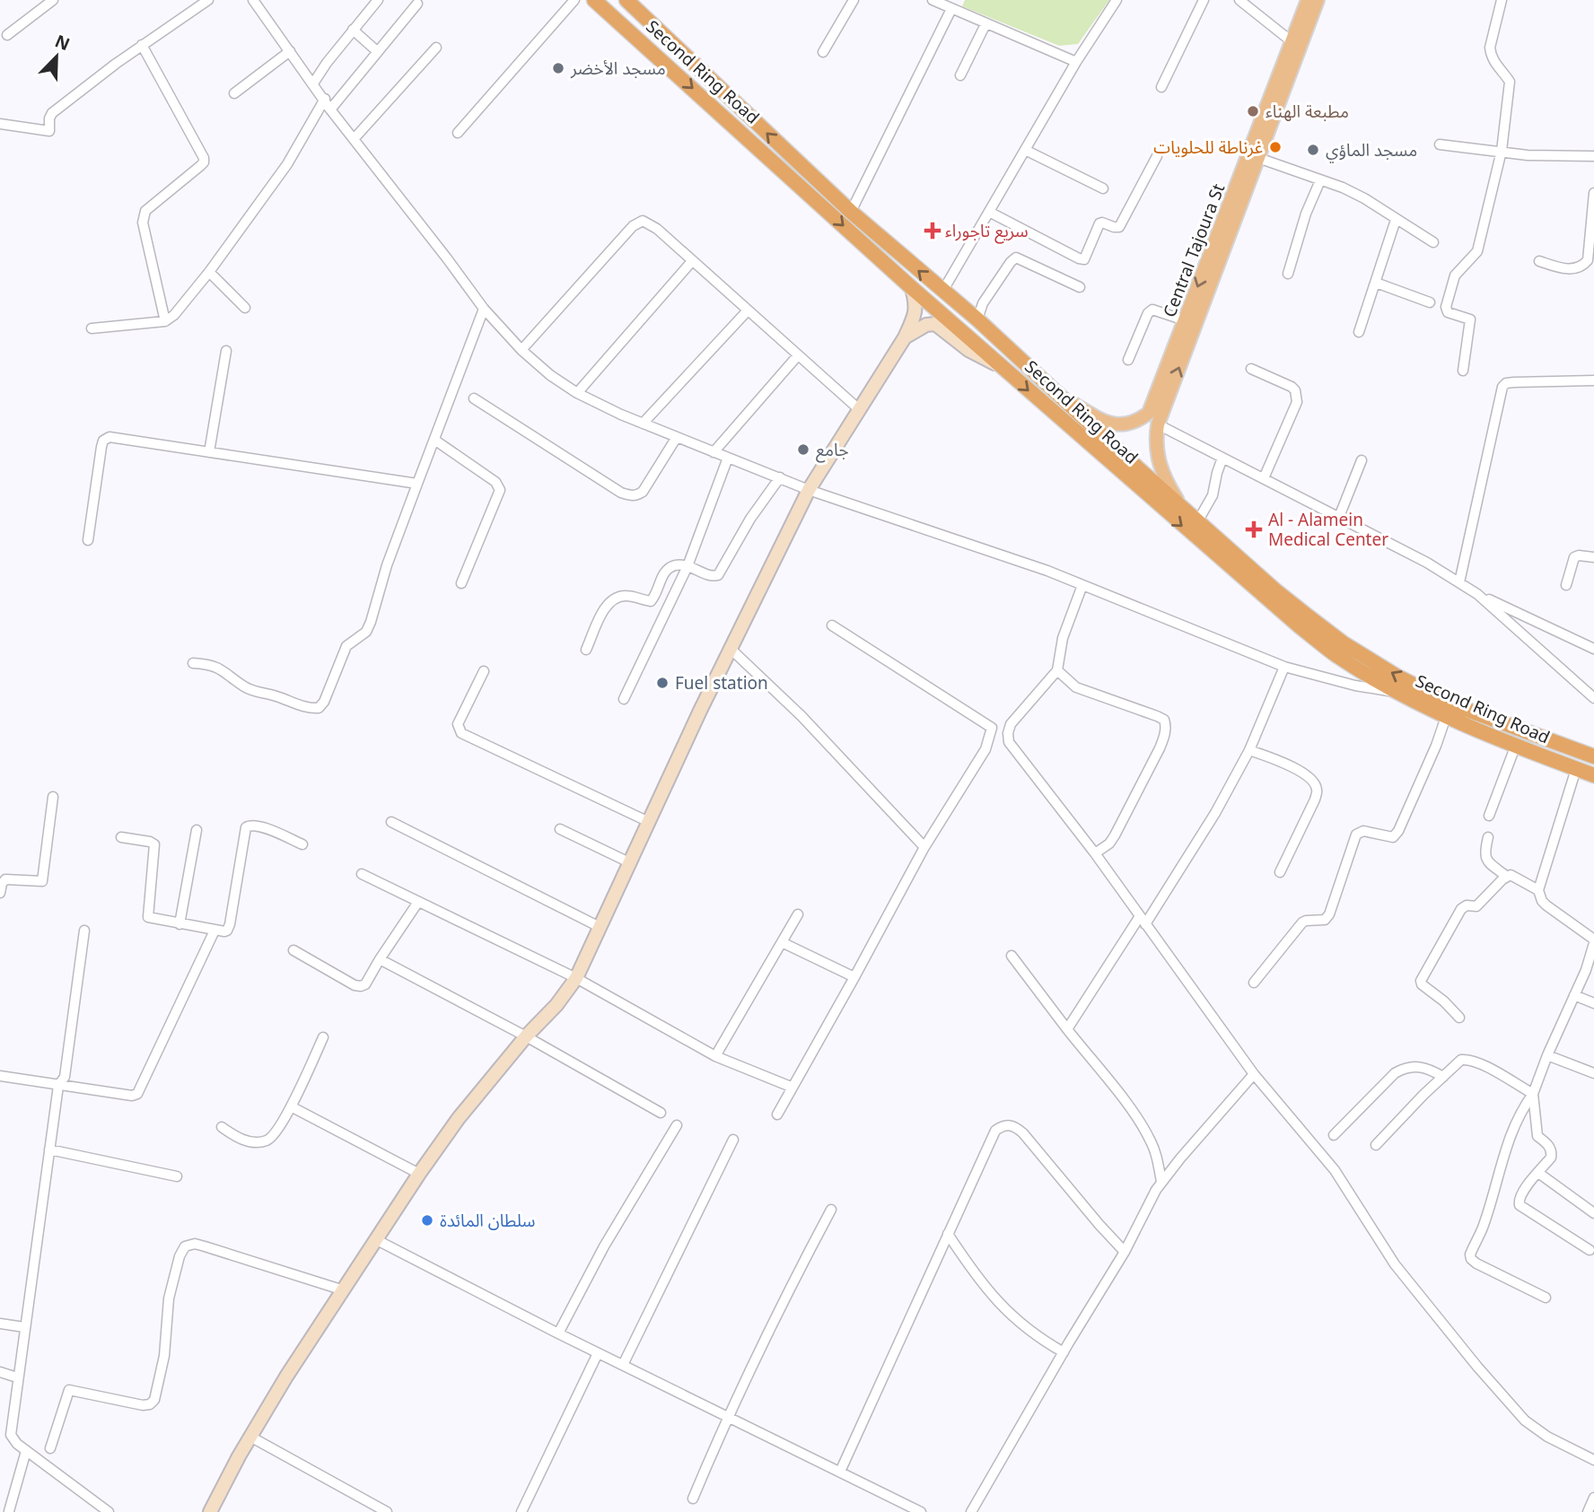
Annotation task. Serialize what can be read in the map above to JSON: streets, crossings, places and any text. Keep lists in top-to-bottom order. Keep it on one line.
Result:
{"streets":{"highway":["Second Ring Road"],"main road":["Central Tajoura St"]},"crossings":[["Second Ring Road","Central Tajoura St"]],"places":{"other":["مسجد الأخضر","مطبعة الهناء","غرناطة للحلويات","مسجد الماؤي","جامع","Fuel station","سلطان المائدة"],"health":["سريع تاجوراء","Al - Alamein Medical Center"]},"north":"top right"}
